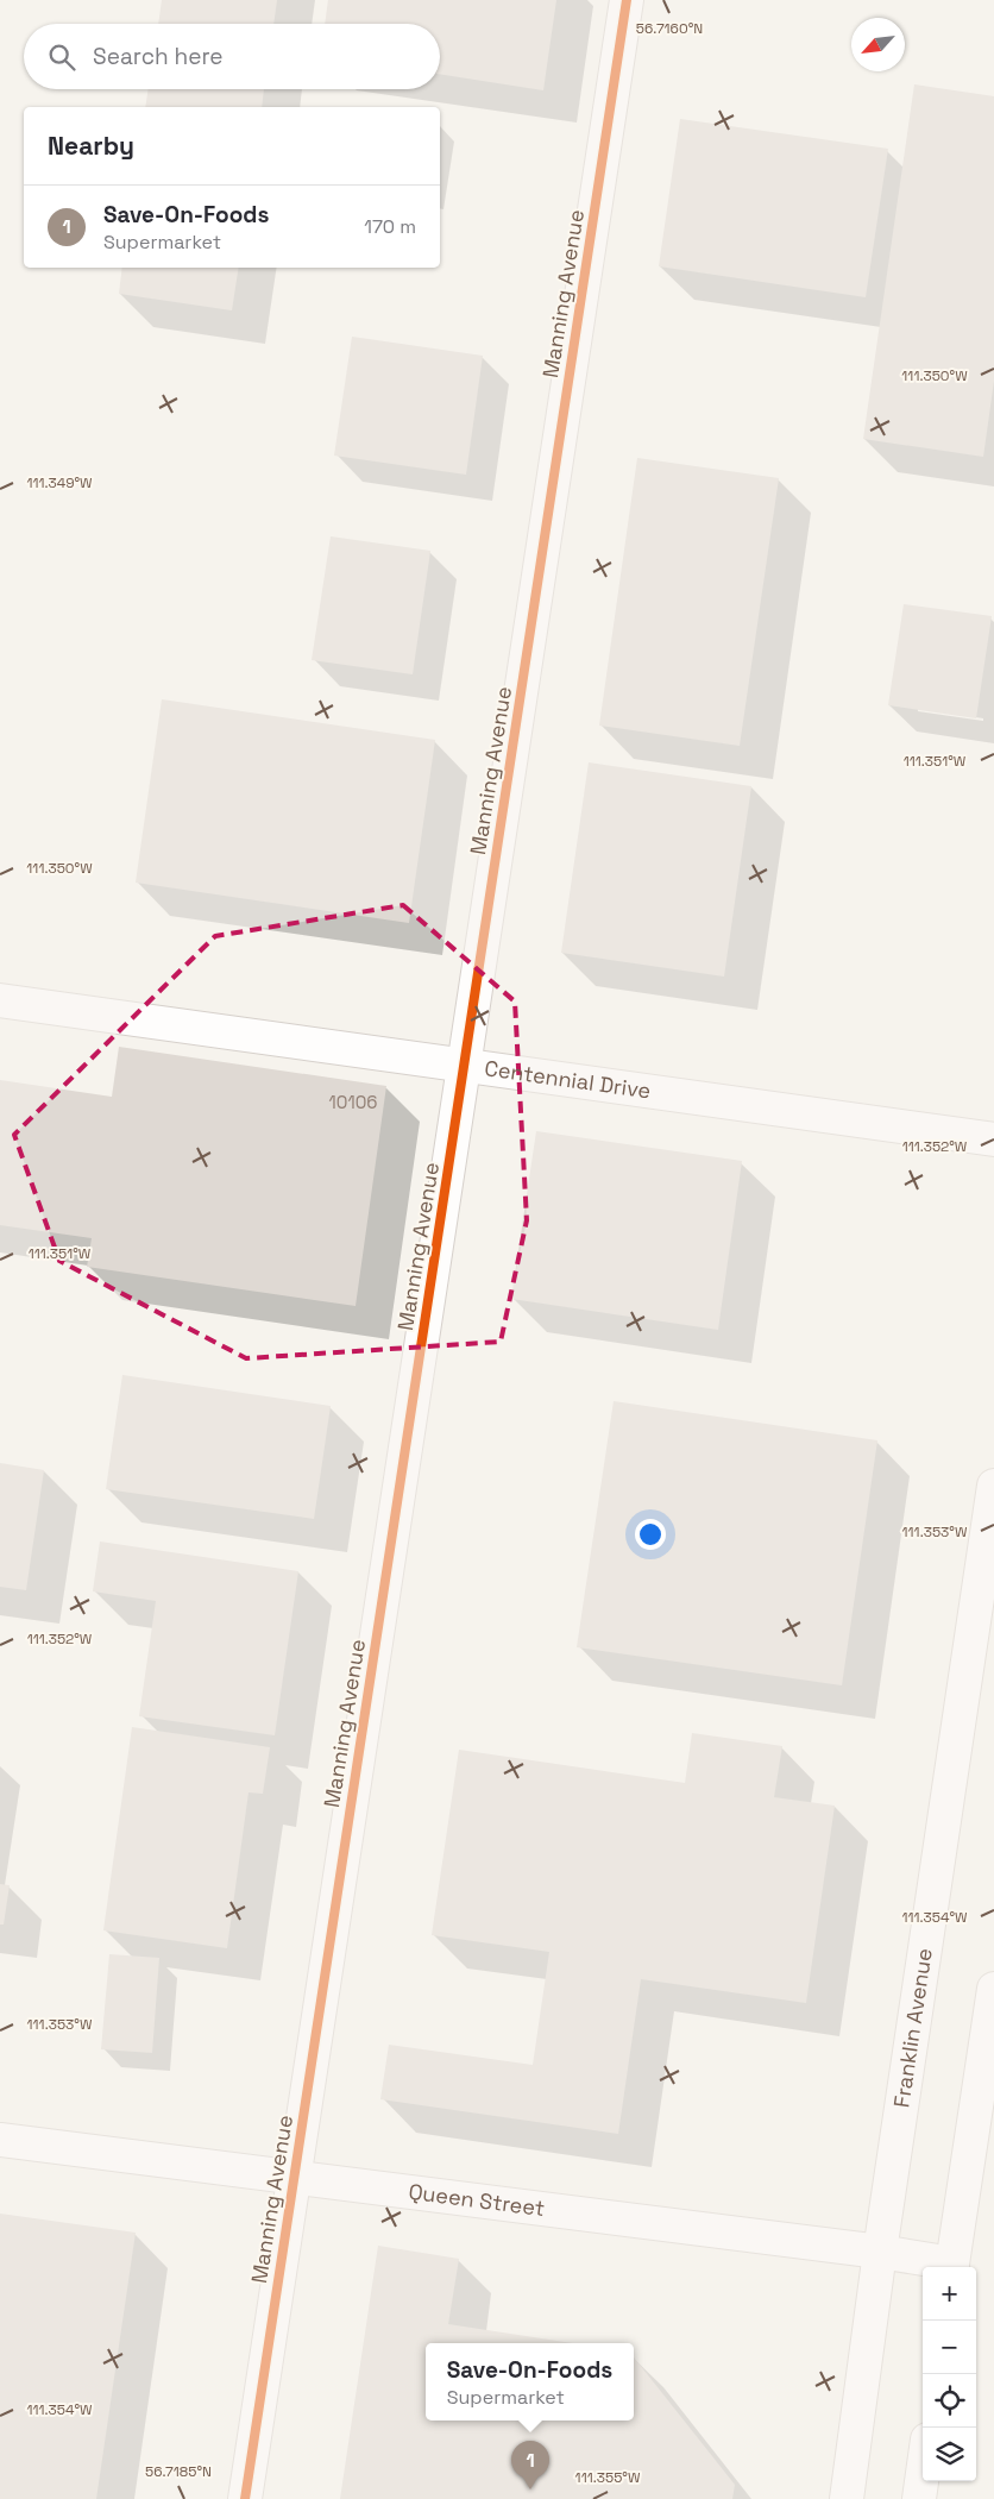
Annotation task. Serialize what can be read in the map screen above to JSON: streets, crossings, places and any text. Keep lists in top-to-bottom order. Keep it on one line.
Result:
{"streets":{"street":["Manning Avenue","Centennial Drive","Franklin Avenue","Queen Street"]},"crossings":[["Manning Avenue","Centennial Drive"],["Manning Avenue","Queen Street"],["Franklin Avenue","Queen Street"]],"house_numbers":["10106"],"north":"bottom left","page":{"search":"Search here","heading":"Nearby","list":[{"mark":"1","name":"Save-On-Foods","note":"Supermarket","value":"170 m"}],"map_buttons":["+","−"],"popup":["Save-On-Foods","Supermarket"],"pins":"1"},"coordinates":["56.7160°N","111.350°W","111.349°W","111.351°W","111.352°W","111.353°W","111.354°W","56.7185°N","111.355°W"]}
